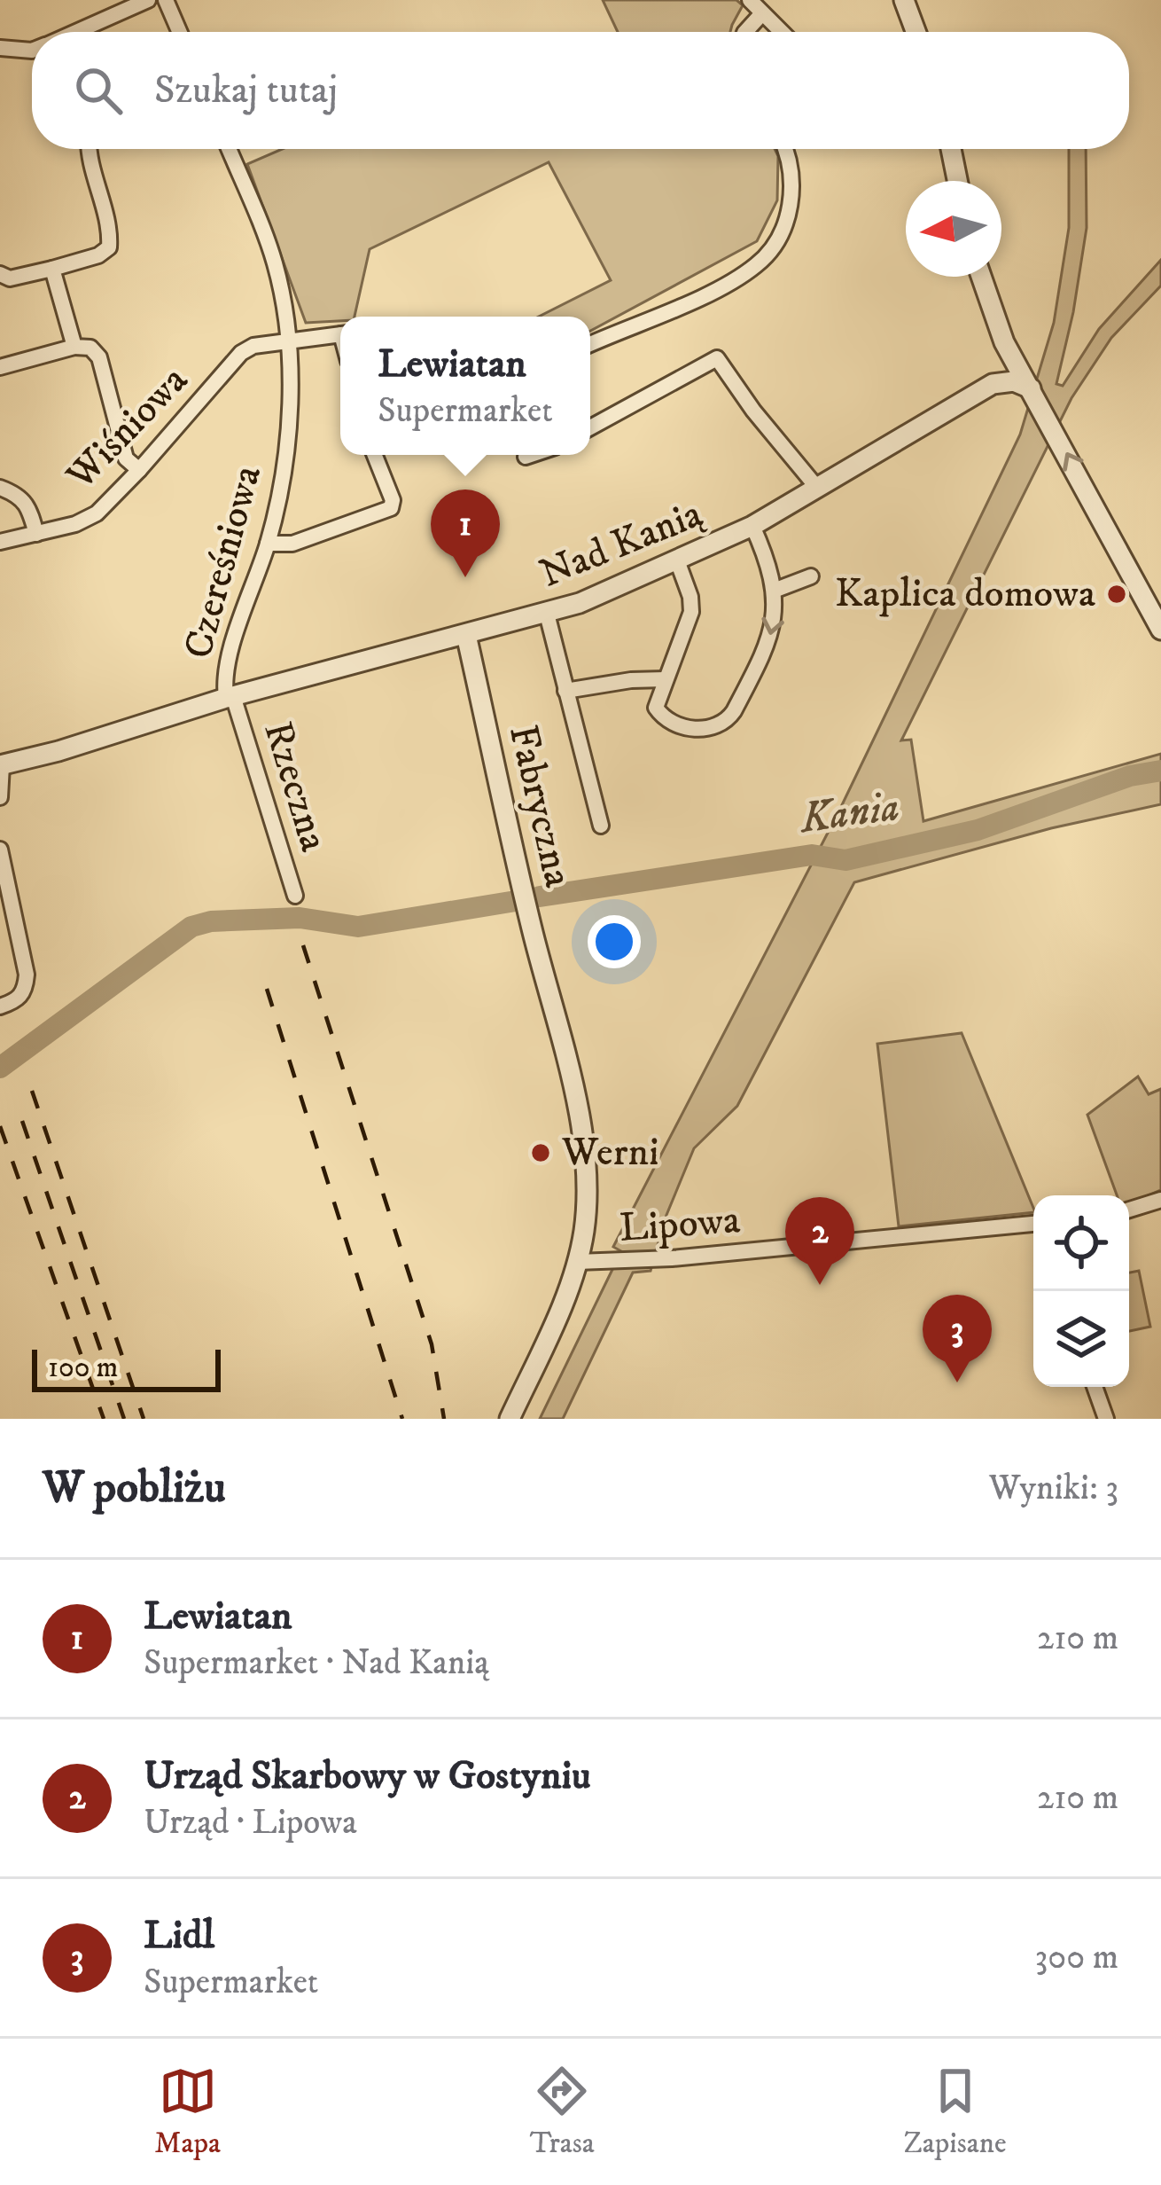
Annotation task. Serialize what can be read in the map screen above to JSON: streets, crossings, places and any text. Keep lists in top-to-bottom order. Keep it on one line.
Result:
{"streets":{"street":["Wiśniowa","Nad Kanią","Czereśniowa","Rzeczna","Fabryczna","Lipowa"]},"crossings":[["Wiśniowa","Czereśniowa"],["Nad Kanią","Czereśniowa"],["Nad Kanią","Rzeczna"],["Nad Kanią","Fabryczna"],["Czereśniowa","Rzeczna"],["Fabryczna","Lipowa"]],"water":["Kania"],"places":["Kaplica domowa","Werni"],"scale_bar":"100 m","north":"left","page":{"search":"Szukaj tutaj","popup":["Lewiatan","Supermarket"],"pins":["1","2","3"],"scale":"100 m","heading":["W pobliżu","Wyniki: 3"],"list":[{"mark":"1","name":"Lewiatan","note":"Supermarket · Nad Kanią","value":"210 m"},{"mark":"2","name":"Urząd Skarbowy w Gostyniu","note":"Urząd · Lipowa","value":"210 m"},{"mark":"3","name":"Lidl","note":"Supermarket","value":"300 m"}],"nav":["Mapa","Trasa","Zapisane"]}}
